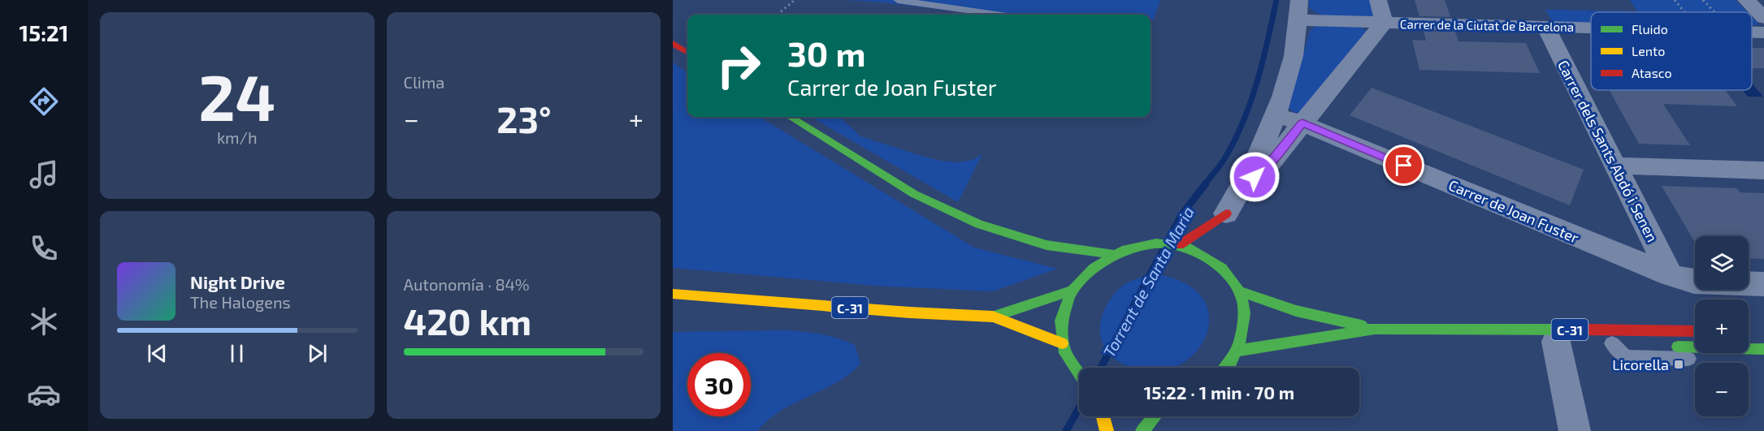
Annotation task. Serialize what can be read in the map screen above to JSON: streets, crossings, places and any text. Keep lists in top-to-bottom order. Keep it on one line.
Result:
{"streets":{"main road":["C-31"],"street":["Carrer de la Ciutat de Barcelona","Carrer dels Sants Abdó i Senen","Carrer de Joan Fuster"]},"crossings":[["Carrer de la Ciutat de Barcelona","Carrer dels Sants Abdó i Senen"],["Carrer dels Sants Abdó i Senen","Carrer de Joan Fuster"]],"water":["Torrent de Santa Maria"],"places":{"transit":["Licorella"]},"legend":["Fluido","Lento","Atasco"],"page":{"tabs":"15:21","tile":[["24","km/h"],"Clima",["Autonomía · 84%","420 km"]],"turn":["30 m","Carrer de Joan Fuster"],"heat":["−","23°","+"],"map_buttons":["+","−"],"song":["Night Drive","The Halogens"],"limit":"30","trip":"15:22 · 1 min · 70 m"}}
